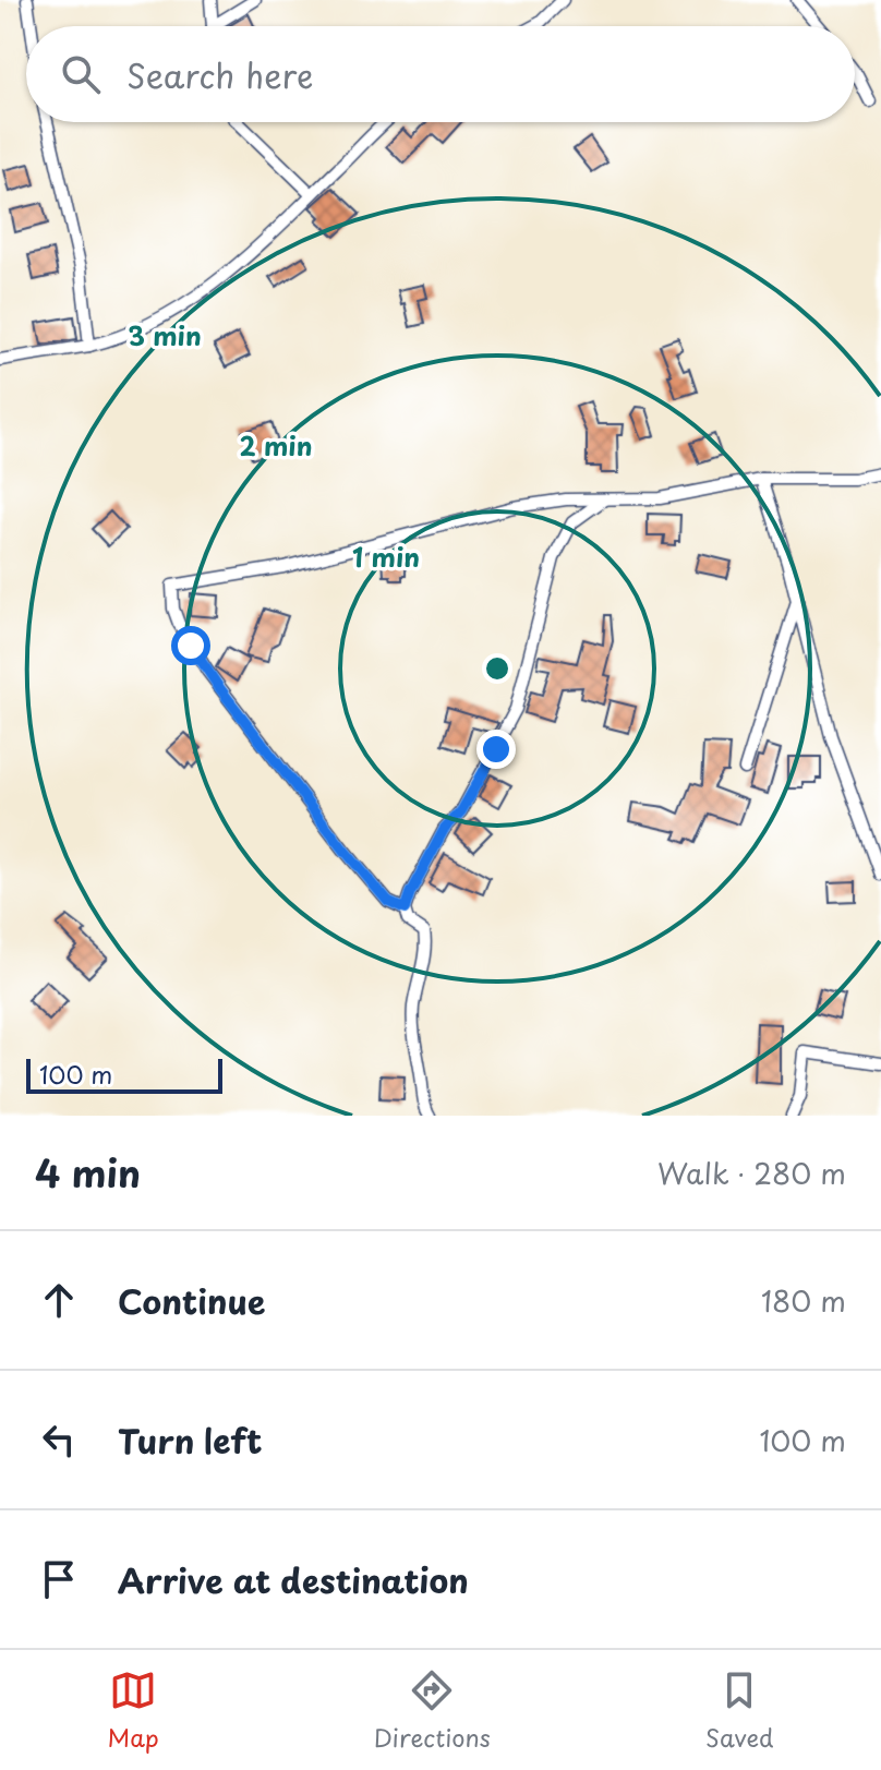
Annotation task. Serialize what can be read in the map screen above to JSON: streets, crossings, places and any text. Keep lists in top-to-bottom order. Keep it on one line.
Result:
{"scale_bar":"100 m","page":{"search":"Search here","scale":"100 m","heading":["4 min","Walk · 280 m"],"list":[["Continue","180 m"],["Turn left","100 m"],"Arrive at destination"],"nav":["Map","Directions","Saved"]},"rings":["3 min","2 min","1 min"]}
